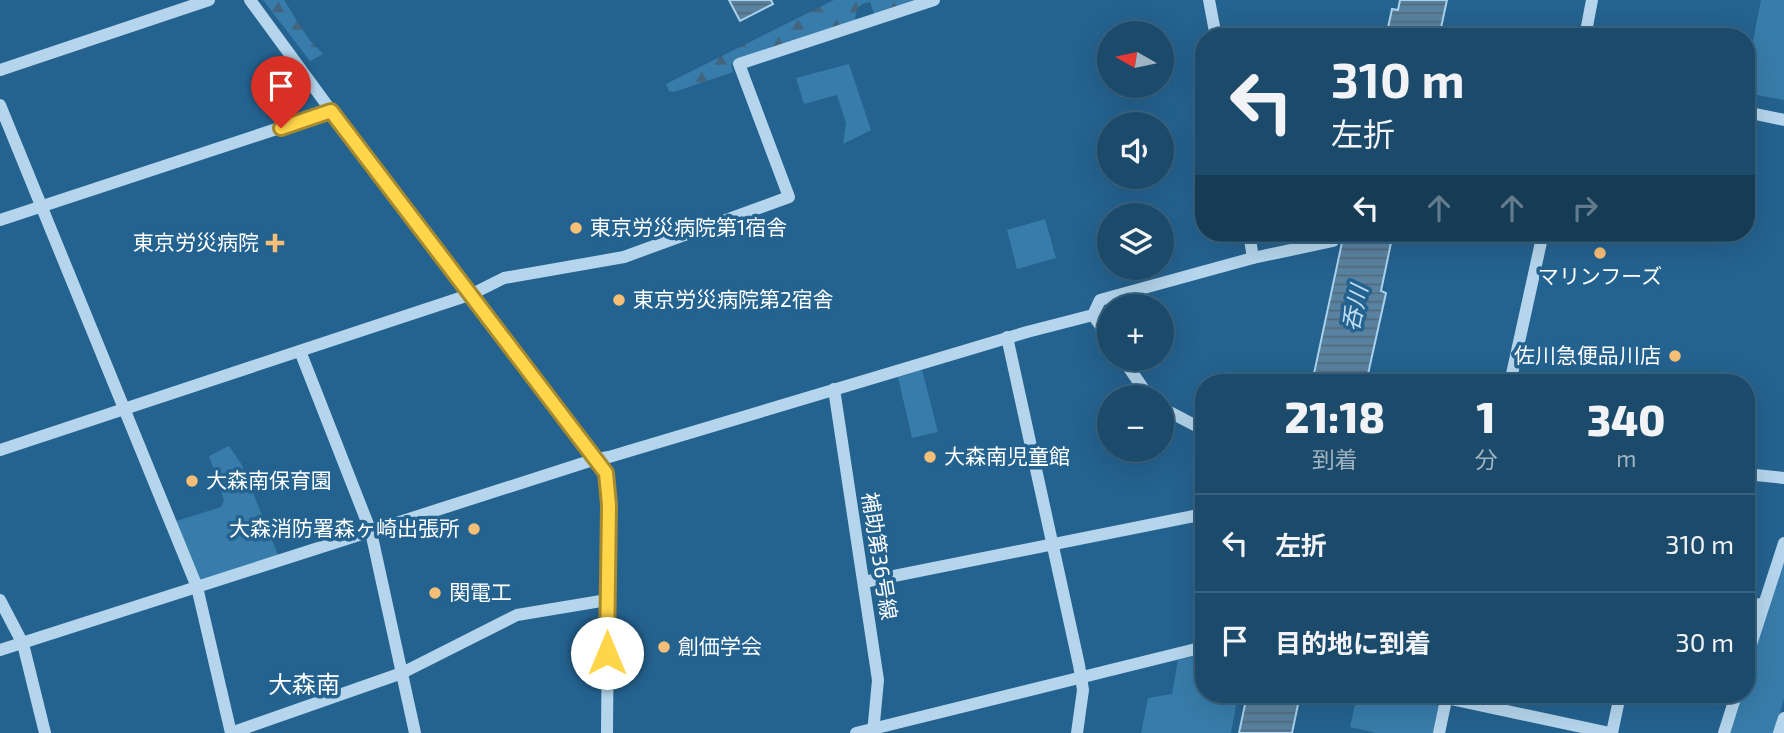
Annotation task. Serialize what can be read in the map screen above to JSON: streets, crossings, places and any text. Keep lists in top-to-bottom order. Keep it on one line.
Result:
{"streets":{"street":["補助第36号線"]},"districts":["大森南"],"water":["呑川"],"places":{"other":["東京労災病院第1宿舎","マリンフーズ","東京労災病院第2宿舎","佐川急便品川店","大森南児童館","大森南保育園","大森消防署森ヶ崎出張所","関電工","創価学会"],"health":["東京労災病院"]},"north":"left","page":{"map_buttons":["+","−"],"turn":["310 m","左折"],"eta":["21:18","到着","1","分","340","m"],"list":[{"name":"左折","value":"310 m"},{"name":"目的地に到着","value":"30 m"}]}}
